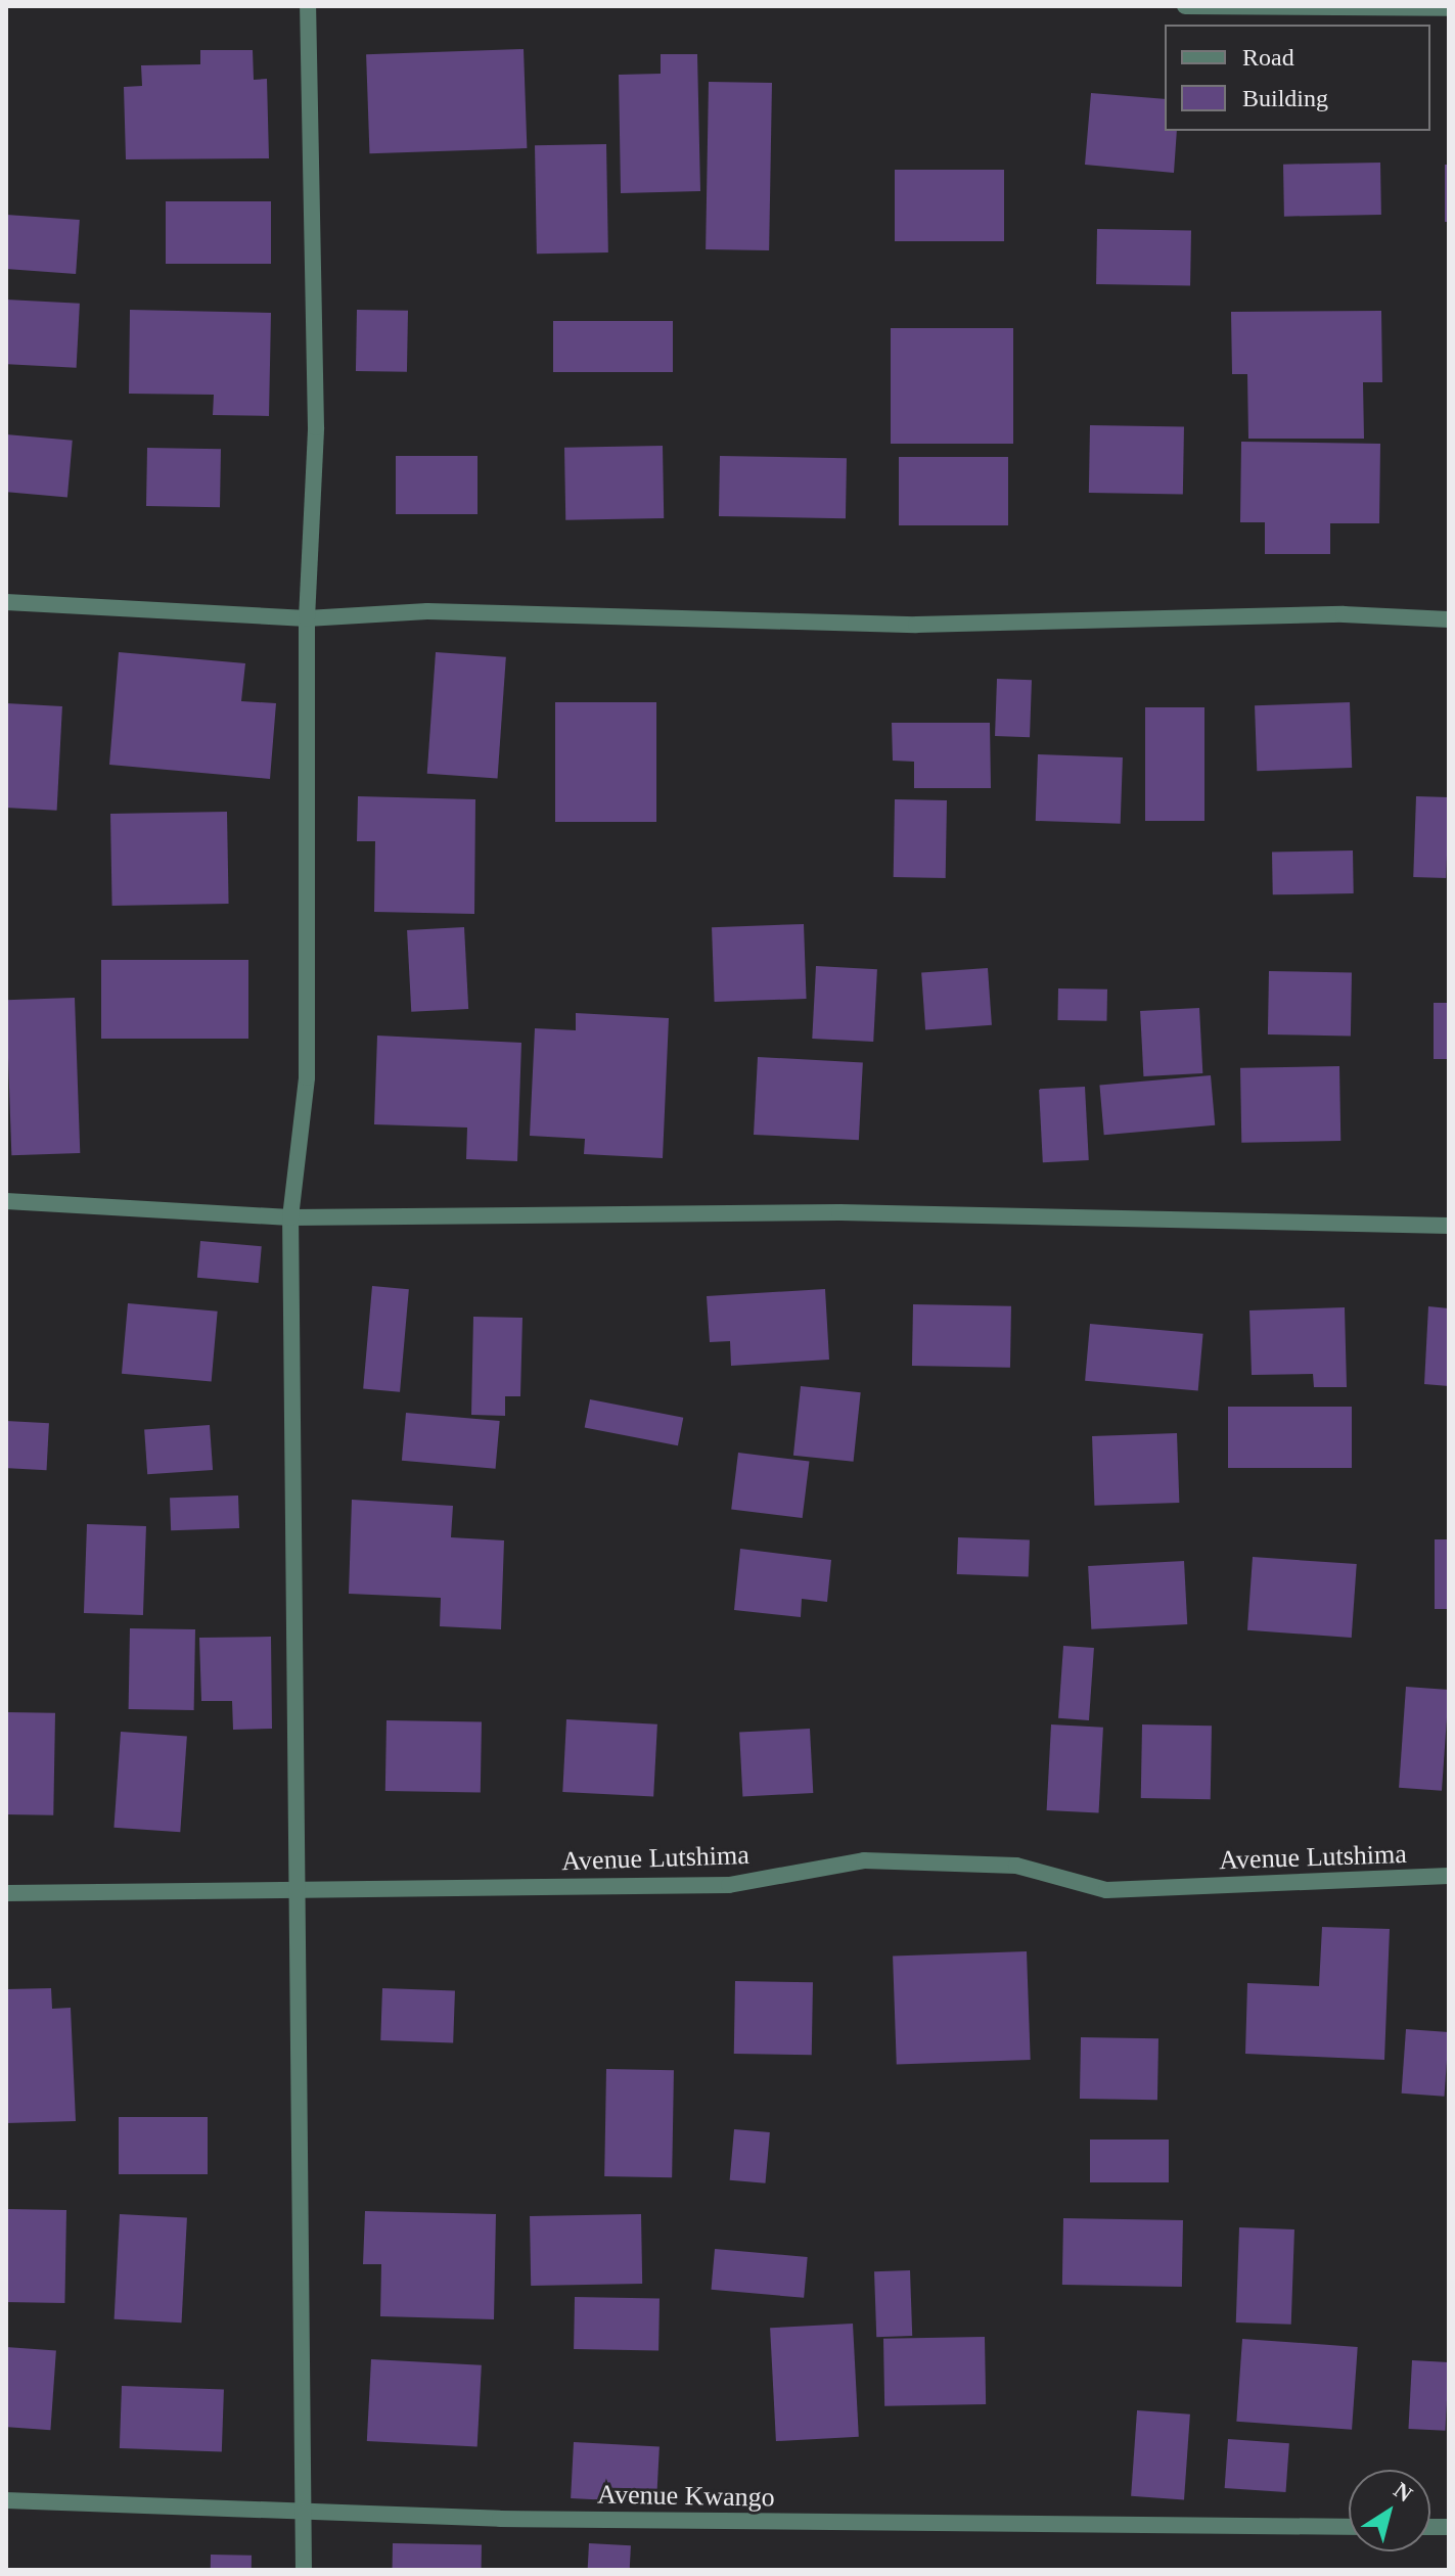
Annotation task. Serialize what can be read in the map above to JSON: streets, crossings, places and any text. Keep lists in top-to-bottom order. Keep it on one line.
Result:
{"streets":{"street":["Avenue Lutshima","Avenue Kwango"]},"legend":["Road","Building"],"north":"top right"}
